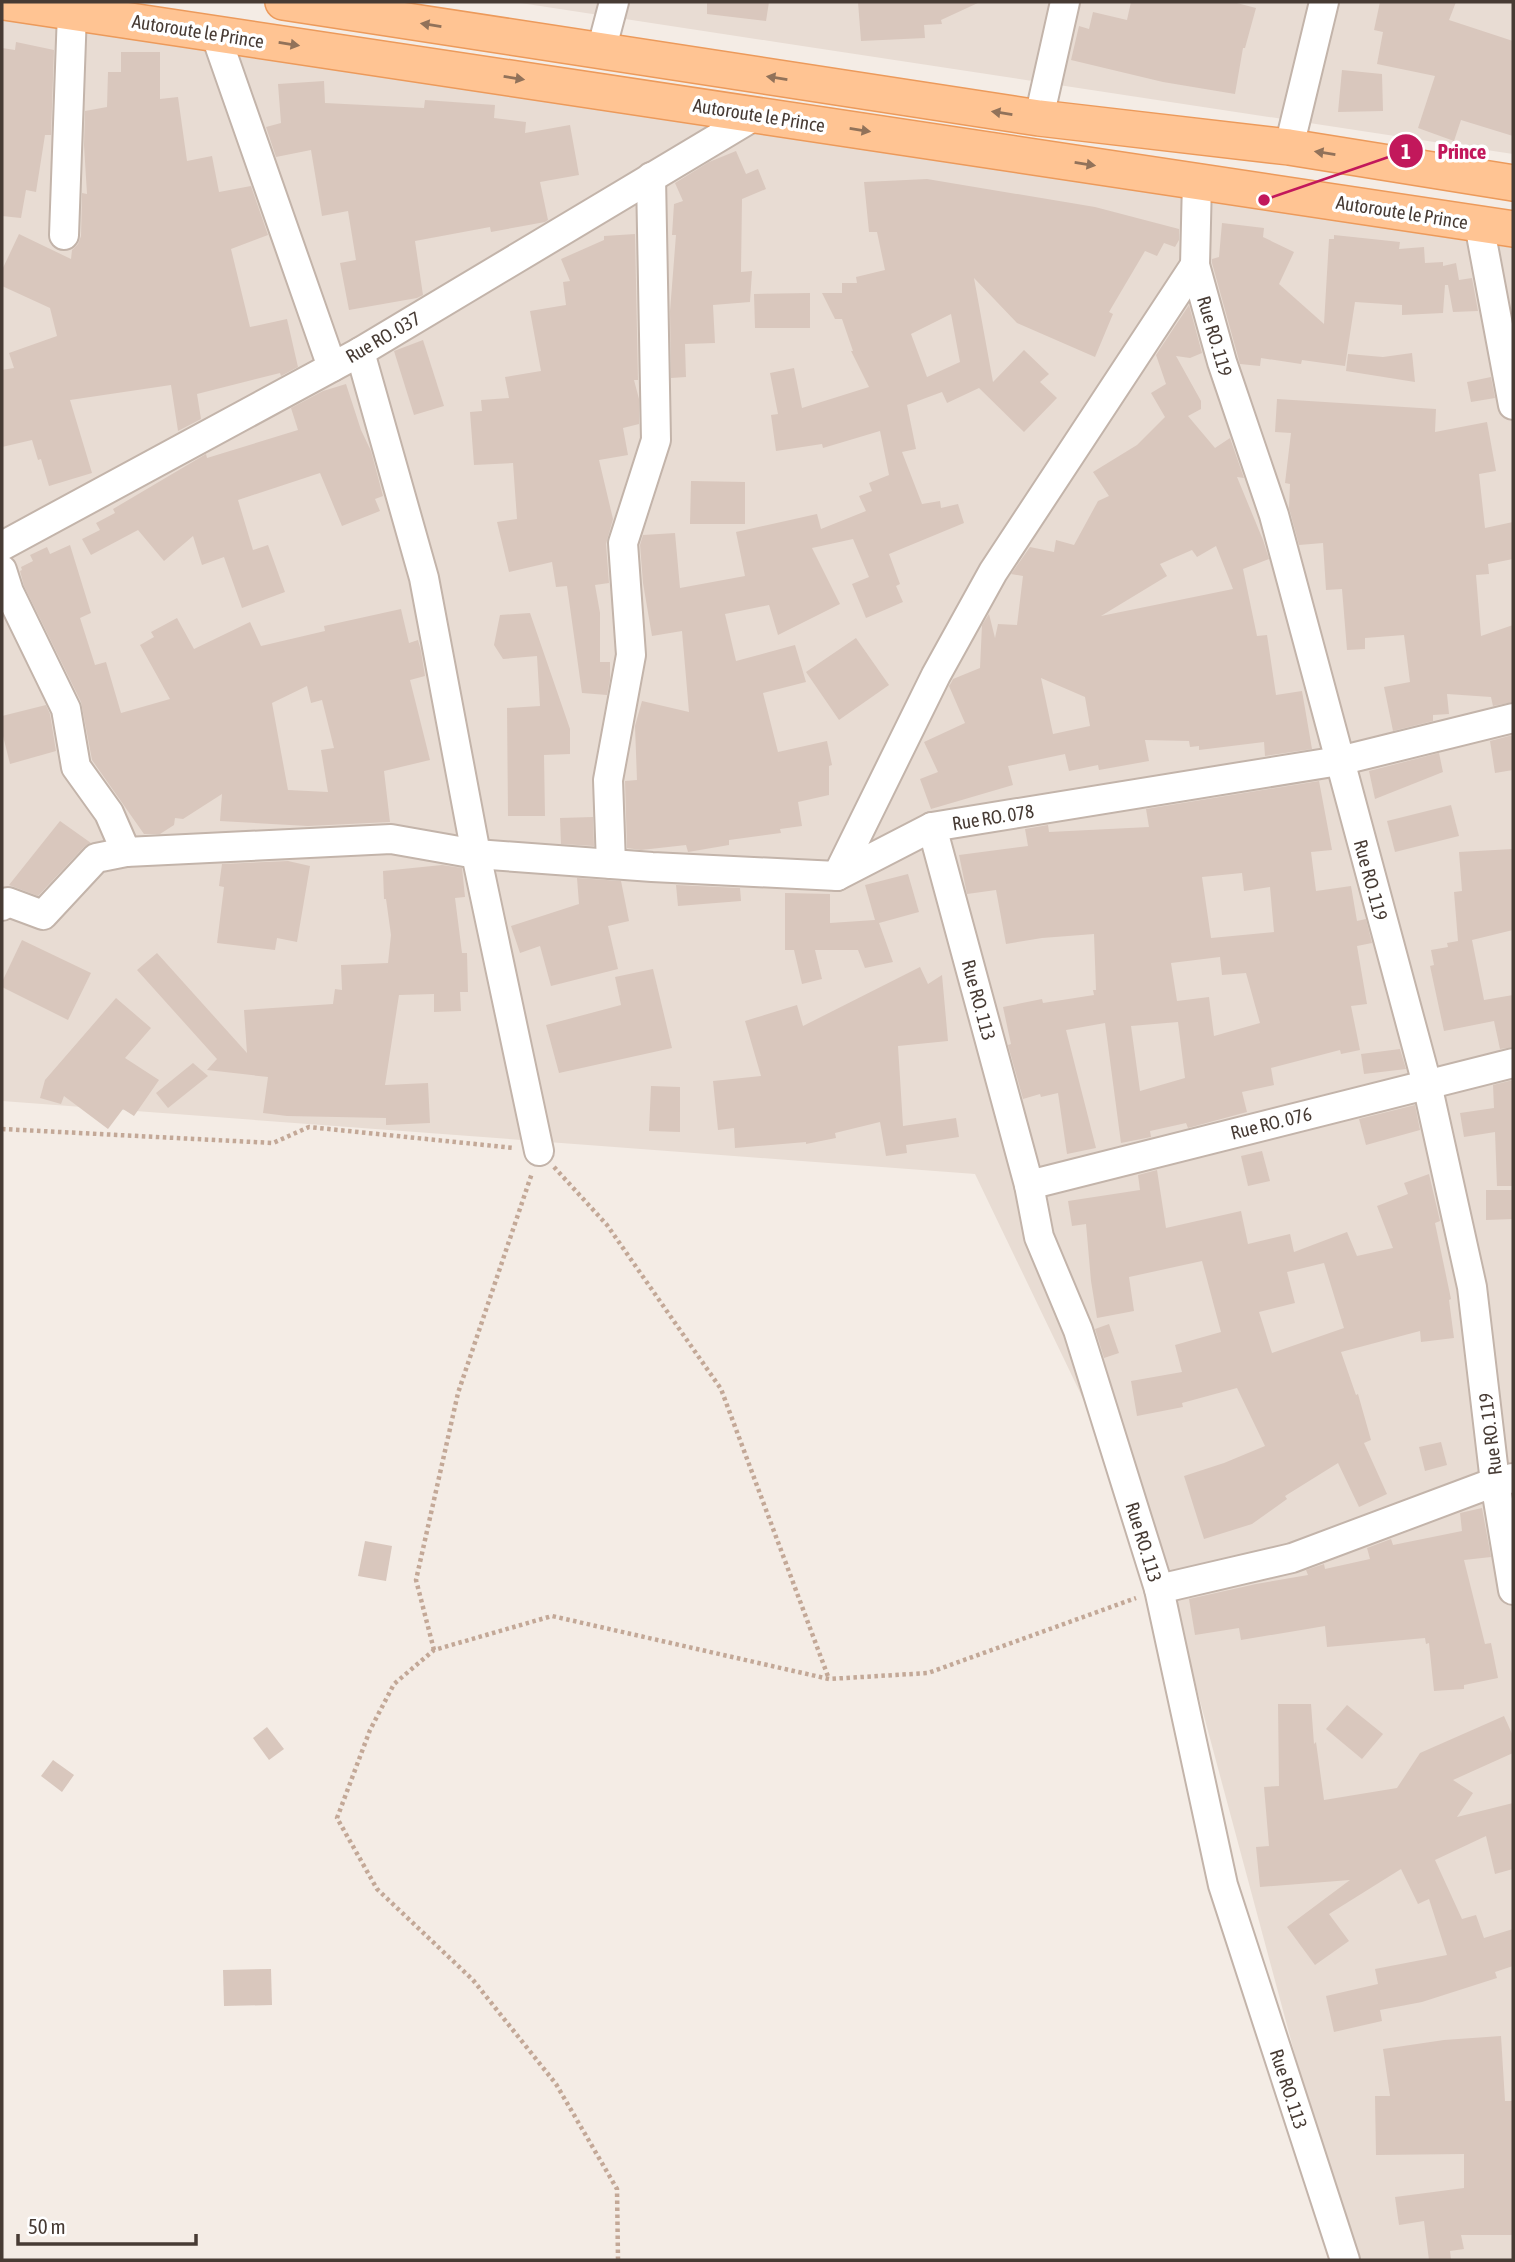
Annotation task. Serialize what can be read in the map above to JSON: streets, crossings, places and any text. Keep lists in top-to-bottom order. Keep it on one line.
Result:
{"streets":{"main road":["Autoroute le Prince"],"street":["Rue RO. 119","Rue RO. 037","Rue RO. 078","Rue RO. 113","Rue RO. 076"]},"crossings":[["Autoroute le Prince","Rue RO. 119"],["Autoroute le Prince","Rue RO. 037"],["Rue RO. 119","Rue RO. 078"],["Rue RO. 119","Rue RO. 076"],["Rue RO. 078","Rue RO. 113"],["Rue RO. 113","Rue RO. 076"]],"places":["Prince"],"scale_bar":"50 m"}
